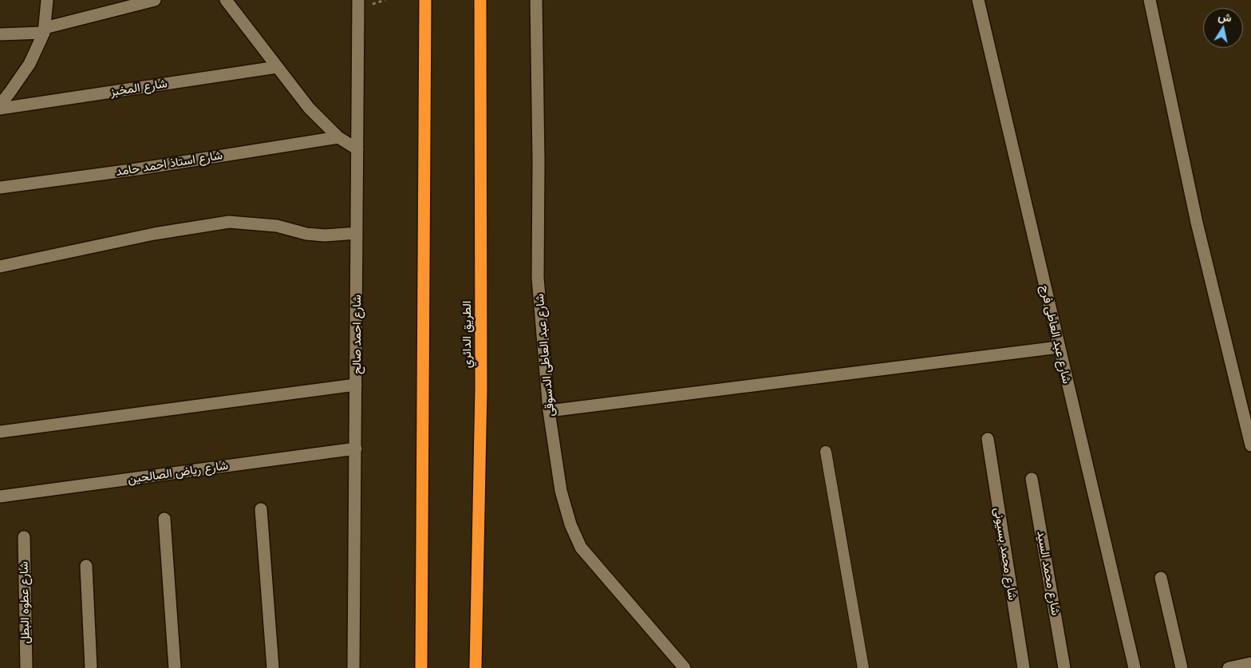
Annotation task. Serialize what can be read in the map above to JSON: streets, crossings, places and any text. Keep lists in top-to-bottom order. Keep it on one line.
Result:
{"streets":{"highway":["الطريق الدائري"],"street":["شارع المخبز","شارع استاذ احمد حامد","شارع احمد صالح","شارع عبد العاطى فرج","شارع عبد العاطى الدسوقى","شارع رياض الصالحين","شارع محمد بسيونى","شارع محمد السيد","شارع عطوه البطل"]},"crossings":[["شارع احمد صالح","شارع رياض الصالحين"]],"north":"top"}
